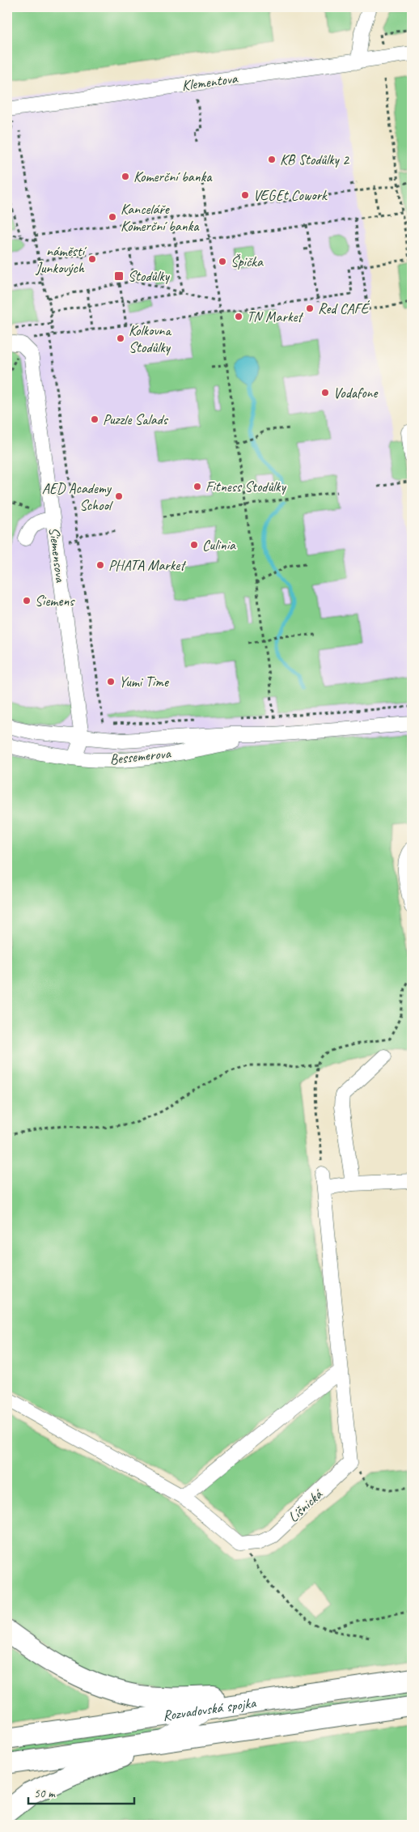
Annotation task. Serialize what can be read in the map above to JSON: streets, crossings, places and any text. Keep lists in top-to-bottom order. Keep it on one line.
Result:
{"streets":{"highway":["Rozvadovská spojka"],"street":["Klementova","Siemensova","Bessemerova","Líšnická"]},"crossings":[["Siemensova","Bessemerova"]],"places":{"other":["KB Stodůlky 2","Komerční banka","VEGEt Cowork","Kanceláře Komerční banka","náměstí Junkových","Špička","Red CAFÉ","TN Market","Kolkovna Stodůlky","Vodafone","Puzzle Salads","Fitness Stodůlky","AED Academy School","Culinia","PHATA Market","Siemens","Yumi Time"],"transit":["Stodůlky"]},"scale_bar":"50 m"}
